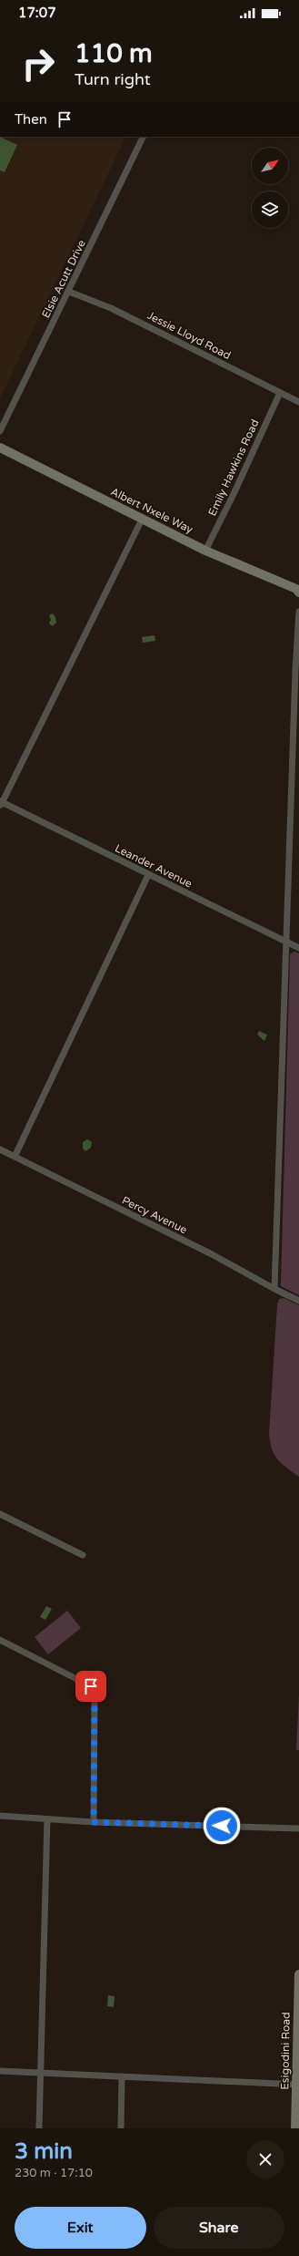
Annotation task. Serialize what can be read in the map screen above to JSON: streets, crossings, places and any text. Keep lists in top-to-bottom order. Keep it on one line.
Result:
{"streets":{"main road":["Albert Nxele Way","Esigodini Road"],"street":["Elsie Acutt Drive","Jessie Lloyd Road","Emily Hawkins Road","Leander Avenue","Percy Avenue"]},"crossings":[["Elsie Acutt Drive","Jessie Lloyd Road"],["Jessie Lloyd Road","Emily Hawkins Road"],["Emily Hawkins Road","Albert Nxele Way"]],"north":"top right","page":{"status":"17:07","turn":["110 m","Turn right"],"then":"Then","heading":["3 min","230 m · 17:10"],"buttons":["Exit","Share"]}}
